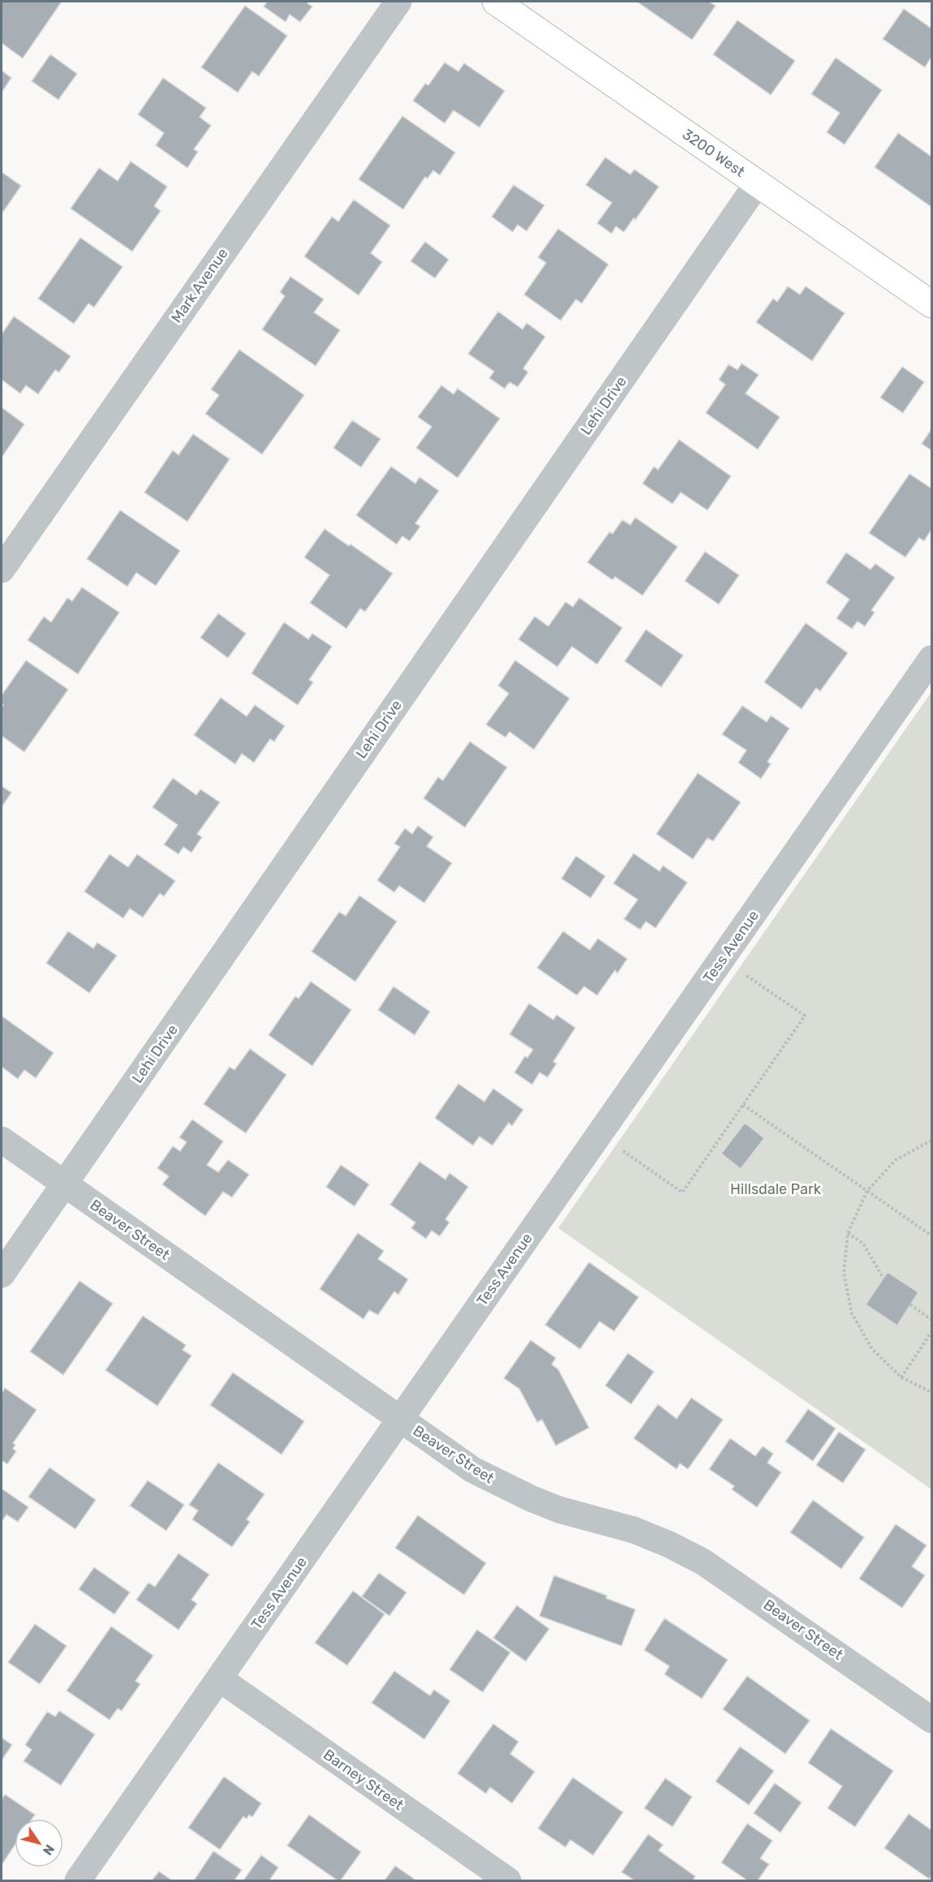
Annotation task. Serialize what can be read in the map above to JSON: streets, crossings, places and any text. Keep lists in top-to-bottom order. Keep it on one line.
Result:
{"streets":{"main road":["3200 West"],"street":["Mark Avenue","Lehi Drive","Tess Avenue","Beaver Street","Barney Street"]},"crossings":[["3200 West","Lehi Drive"],["Lehi Drive","Beaver Street"],["Tess Avenue","Beaver Street"],["Tess Avenue","Barney Street"]],"parks":["Hillsdale Park"],"north":"bottom right"}
